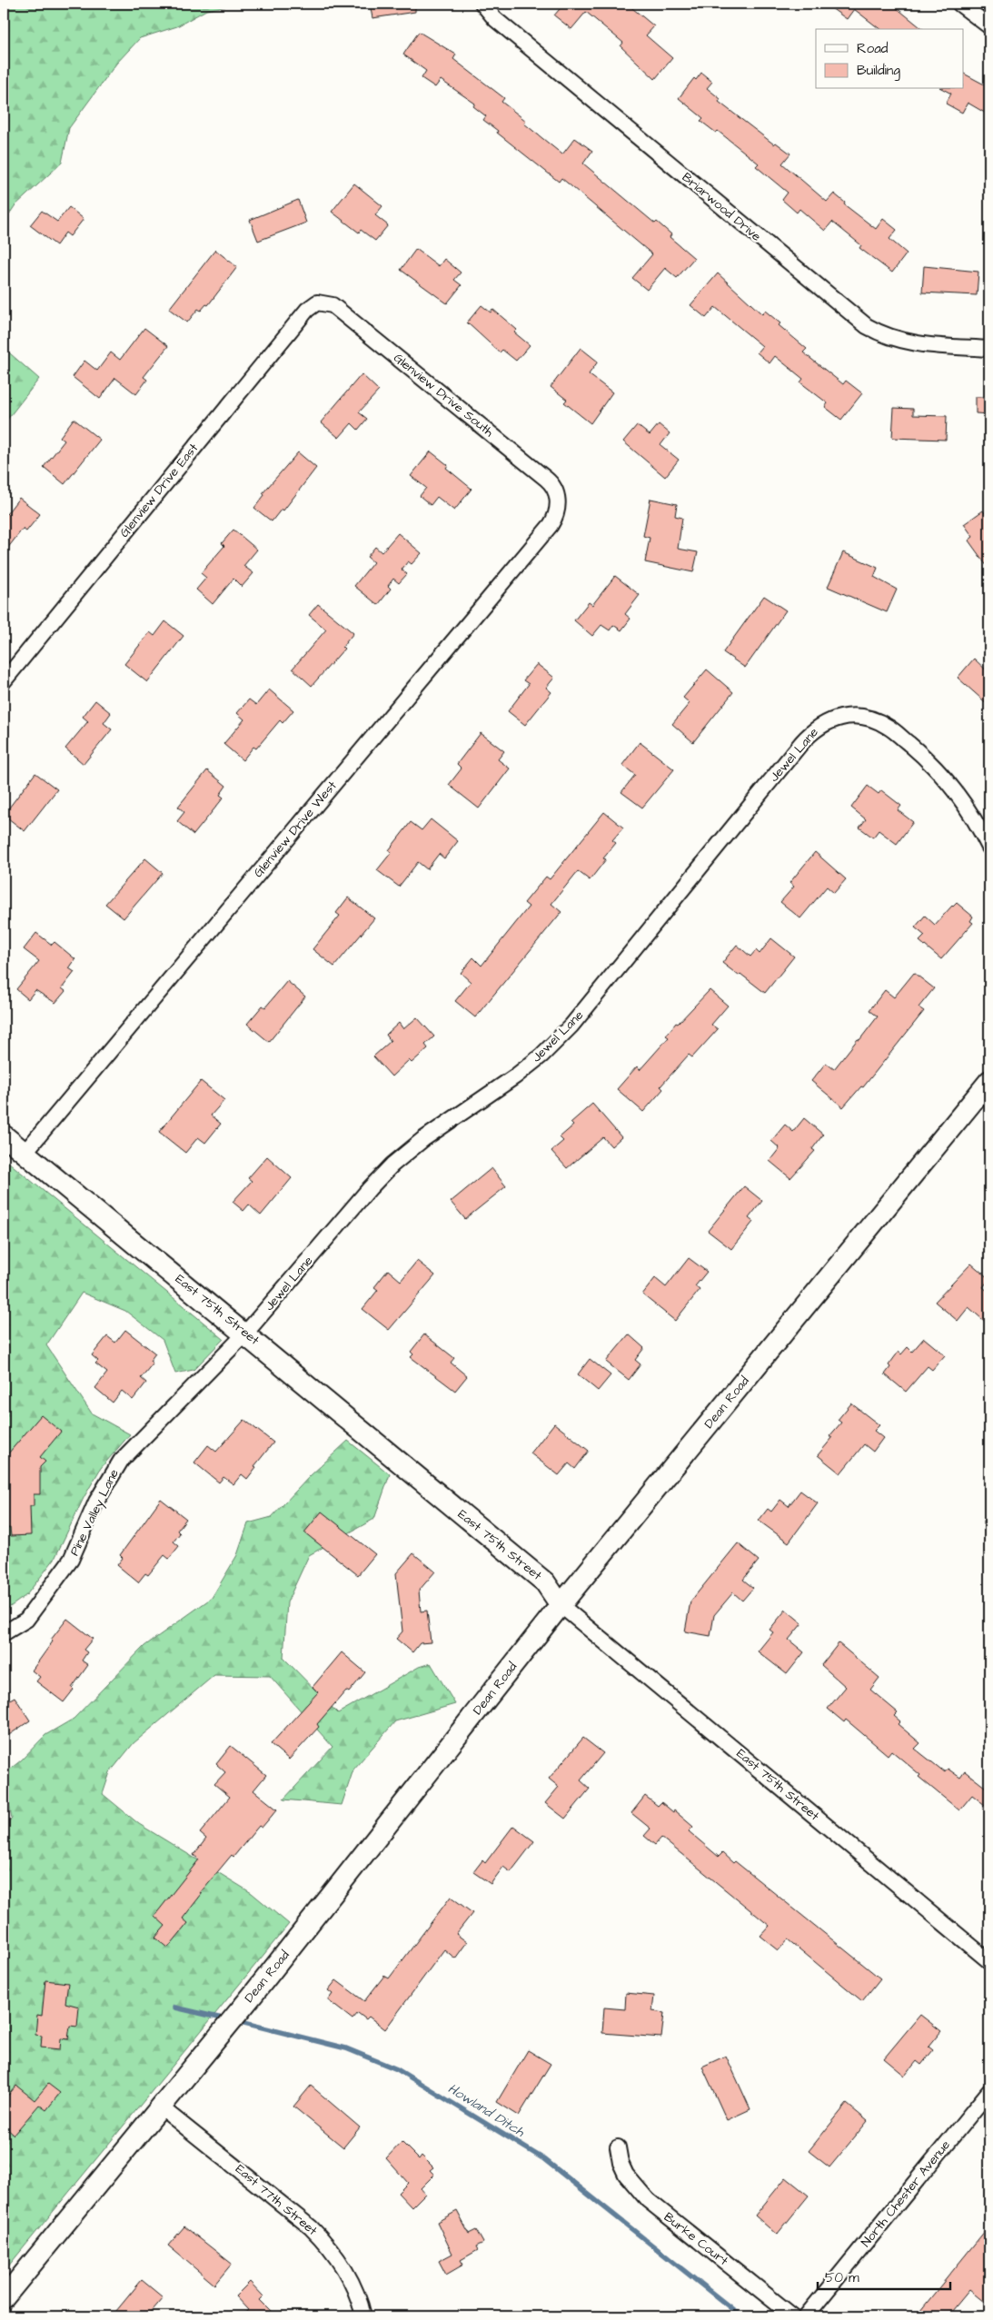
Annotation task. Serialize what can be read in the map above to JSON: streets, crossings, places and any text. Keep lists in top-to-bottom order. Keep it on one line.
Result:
{"streets":{"street":["Briarwood Drive","Glenview Drive South","Glenview Drive East","Jewel Lane","Glenview Drive West","East 75th Street","Dean Road","Pine Valley Lane","North Chester Avenue","East 77th Street","Burke Court"]},"crossings":[["Glenview Drive South","Glenview Drive East"],["Glenview Drive South","Glenview Drive West"],["Jewel Lane","East 75th Street"],["Jewel Lane","Pine Valley Lane"],["Glenview Drive West","East 75th Street"],["East 75th Street","Dean Road"],["East 75th Street","Pine Valley Lane"],["Dean Road","East 77th Street"]],"water":["Howland Ditch"],"legend":["Road","Building"],"scale_bar":"50 m"}
